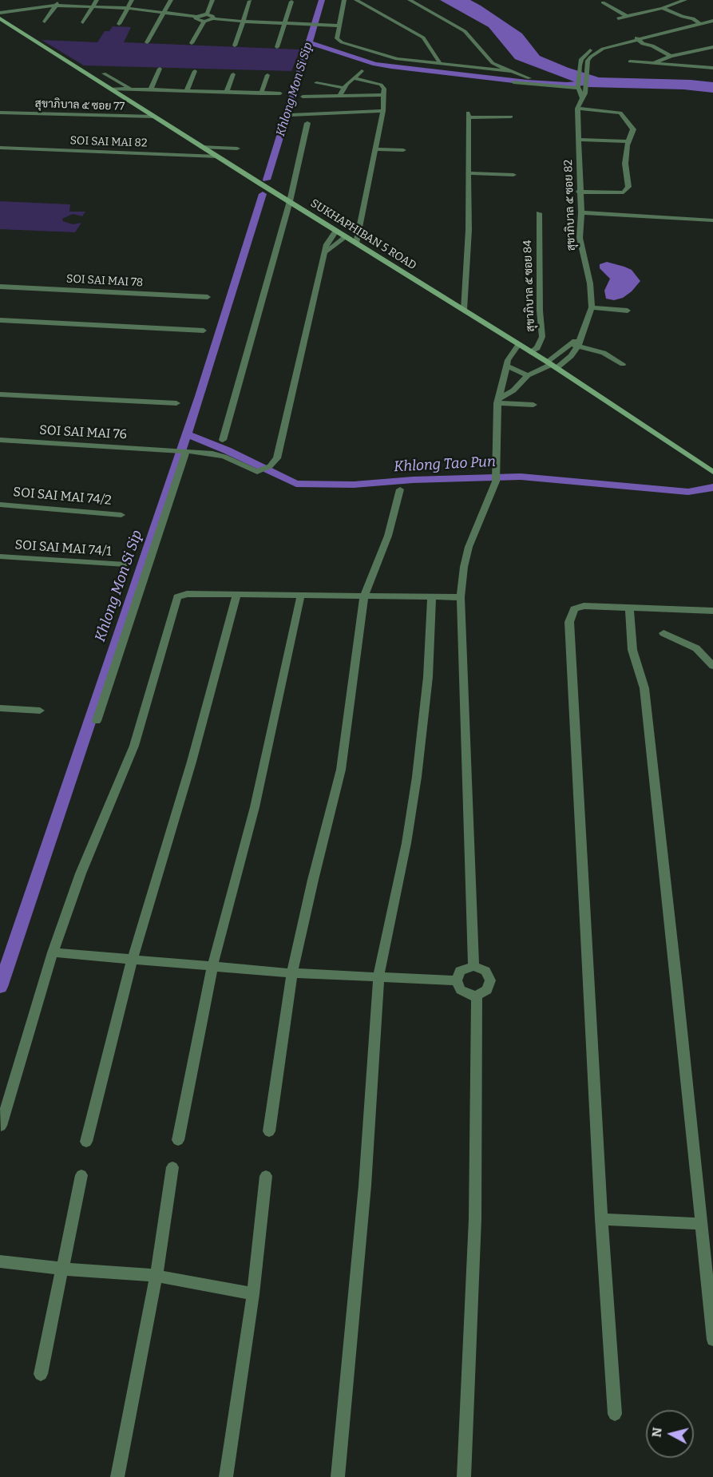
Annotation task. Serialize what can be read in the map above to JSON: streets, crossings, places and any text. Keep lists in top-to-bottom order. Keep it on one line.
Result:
{"streets":{"main road":["SUKHAPHIBAN 5 ROAD"],"street":["สุขาภิบาล ๕ ซอย 77","SOI SAI MAI 82","สุขาภิบาล ๕ ซอย 82","SOI SAI MAI 78","สุขาภิบาล ๕ ซอย 84","SOI SAI MAI 76","SOI SAI MAI 74/2","SOI SAI MAI 74/1"]},"crossings":[["สุขาภิบาล ๕ ซอย 77","SUKHAPHIBAN 5 ROAD"],["SOI SAI MAI 82","SUKHAPHIBAN 5 ROAD"],["SUKHAPHIBAN 5 ROAD","สุขาภิบาล ๕ ซอย 84"]],"water":["Khlong Mon Si Sip","Khlong Tao Pun"],"north":"left"}
